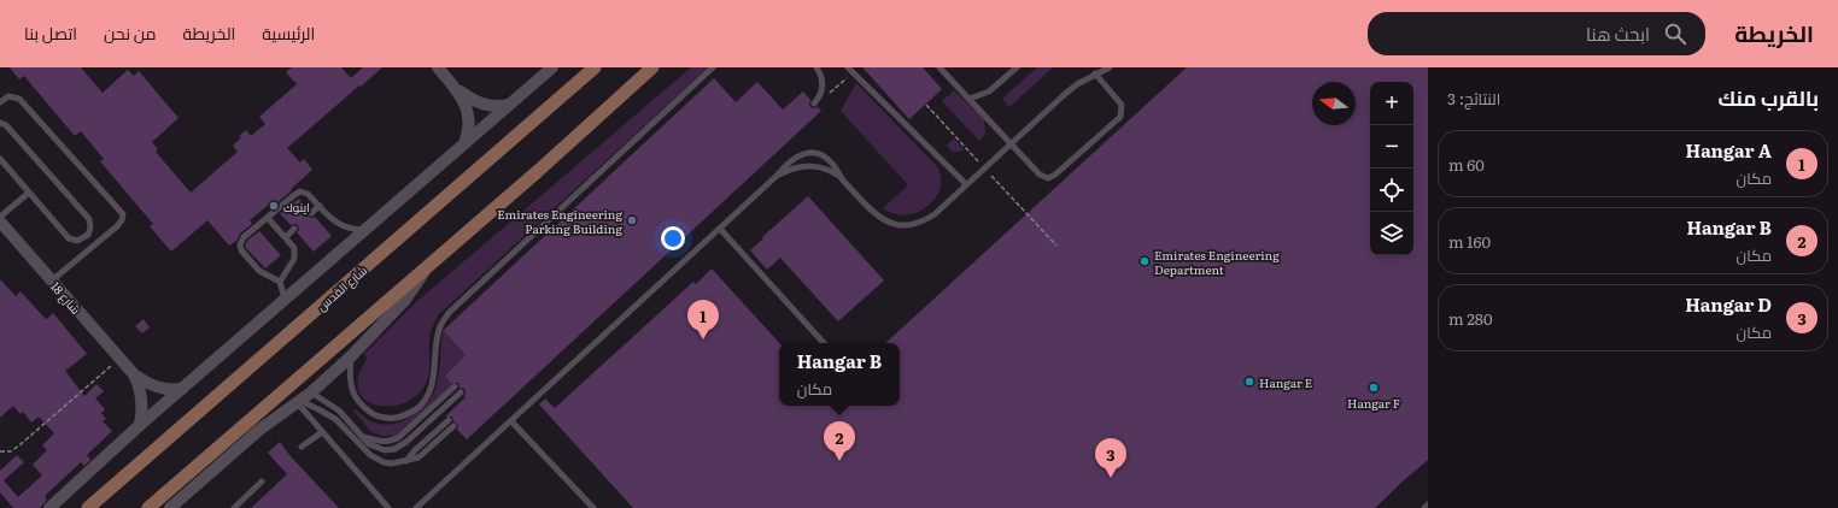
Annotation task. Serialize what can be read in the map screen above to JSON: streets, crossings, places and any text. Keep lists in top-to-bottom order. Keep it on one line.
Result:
{"streets":{"main road":["شارع القدس"],"street":["شارع 18"]},"places":["اينوك","Emirates Engineering Parking Building","Emirates Engineering Department","Hangar E","Hangar F"],"north":"left","page":{"header":"الخريطة","search":"ابحث هنا","nav":["الرئيسية","الخريطة","من نحن","اتصل بنا"],"heading":["بالقرب منك","النتائج: 3"],"map_buttons":["+","−"],"list":[{"mark":"1","name":"Hangar A","note":"مكان","value":"60 m"},{"mark":"2","name":"Hangar B","note":"مكان","value":"160 m"},{"mark":"3","name":"Hangar D","note":"مكان","value":"280 m"}],"pins":["1","2","3"],"popup":["Hangar B","مكان"]}}
